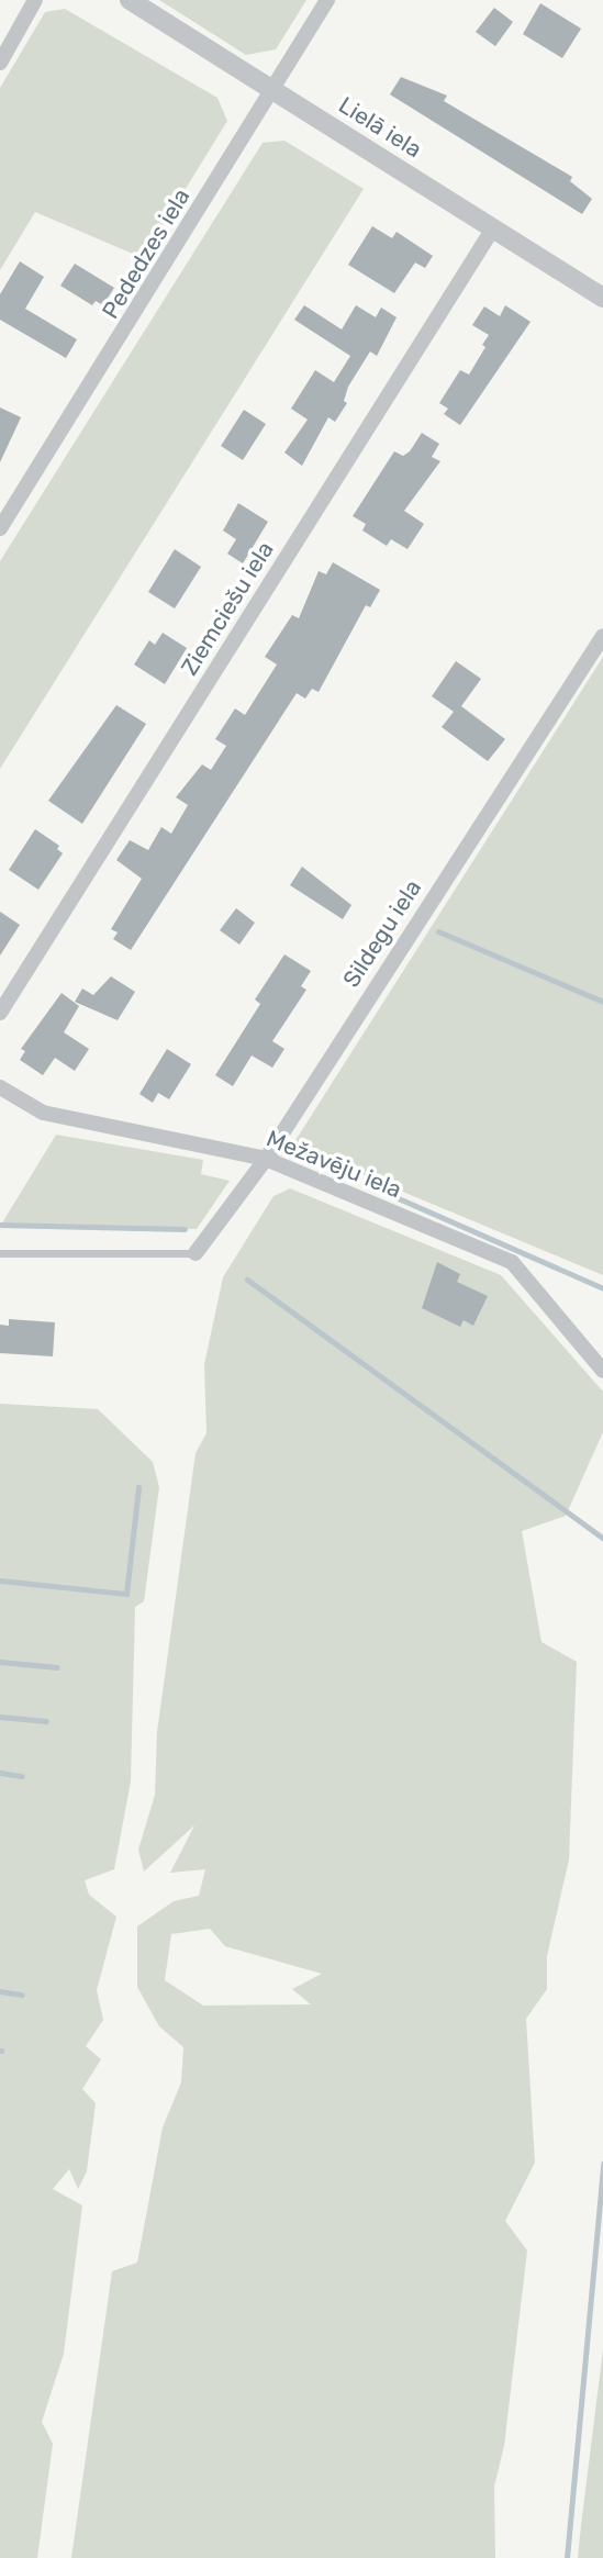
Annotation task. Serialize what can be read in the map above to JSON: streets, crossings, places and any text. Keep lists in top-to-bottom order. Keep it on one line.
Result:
{"streets":{"street":["Lielā iela","Pededzes iela","Ziemciešu iela","Sildegu iela","Mežavēju iela"]},"crossings":[["Lielā iela","Pededzes iela"],["Lielā iela","Ziemciešu iela"],["Sildegu iela","Mežavēju iela"]]}
